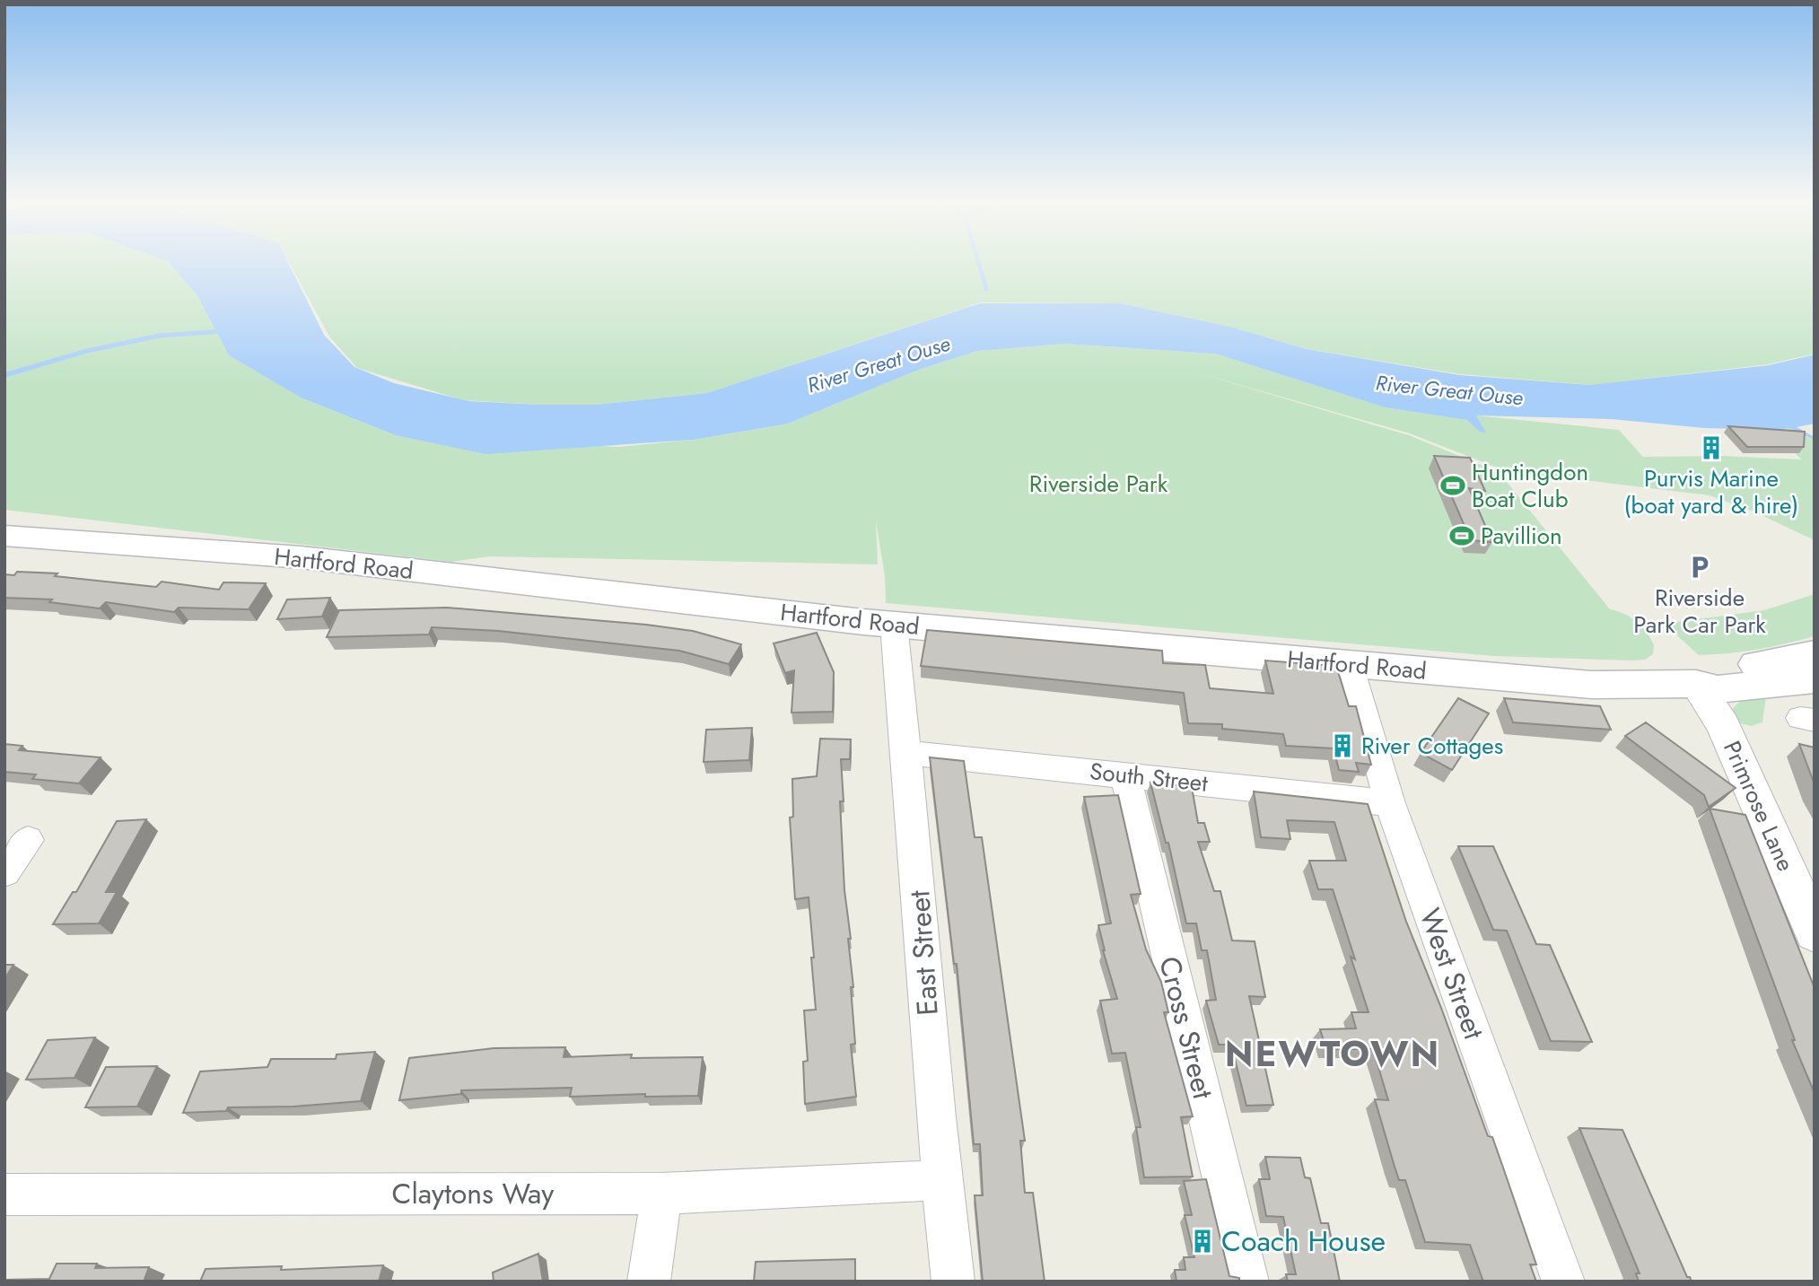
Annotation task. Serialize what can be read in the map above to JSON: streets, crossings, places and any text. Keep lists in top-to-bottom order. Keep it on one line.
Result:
{"streets":{"main road":["Hartford Road"],"street":["South Street","Primrose Lane","East Street","West Street","Cross Street","Claytons Way"]},"crossings":[["Hartford Road","Primrose Lane"],["Hartford Road","East Street"],["Hartford Road","West Street"],["South Street","East Street"],["South Street","West Street"],["South Street","Cross Street"],["East Street","Claytons Way"]],"districts":["NEWTOWN"],"water":["River Great Ouse"],"parks":["Riverside Park"],"places":{"building":["Purvis Marine (boat yard & hire)","River Cottages","Coach House"],"sports":["Huntingdon Boat Club","Pavillion"],"parking":["Riverside Park Car Park"]}}
